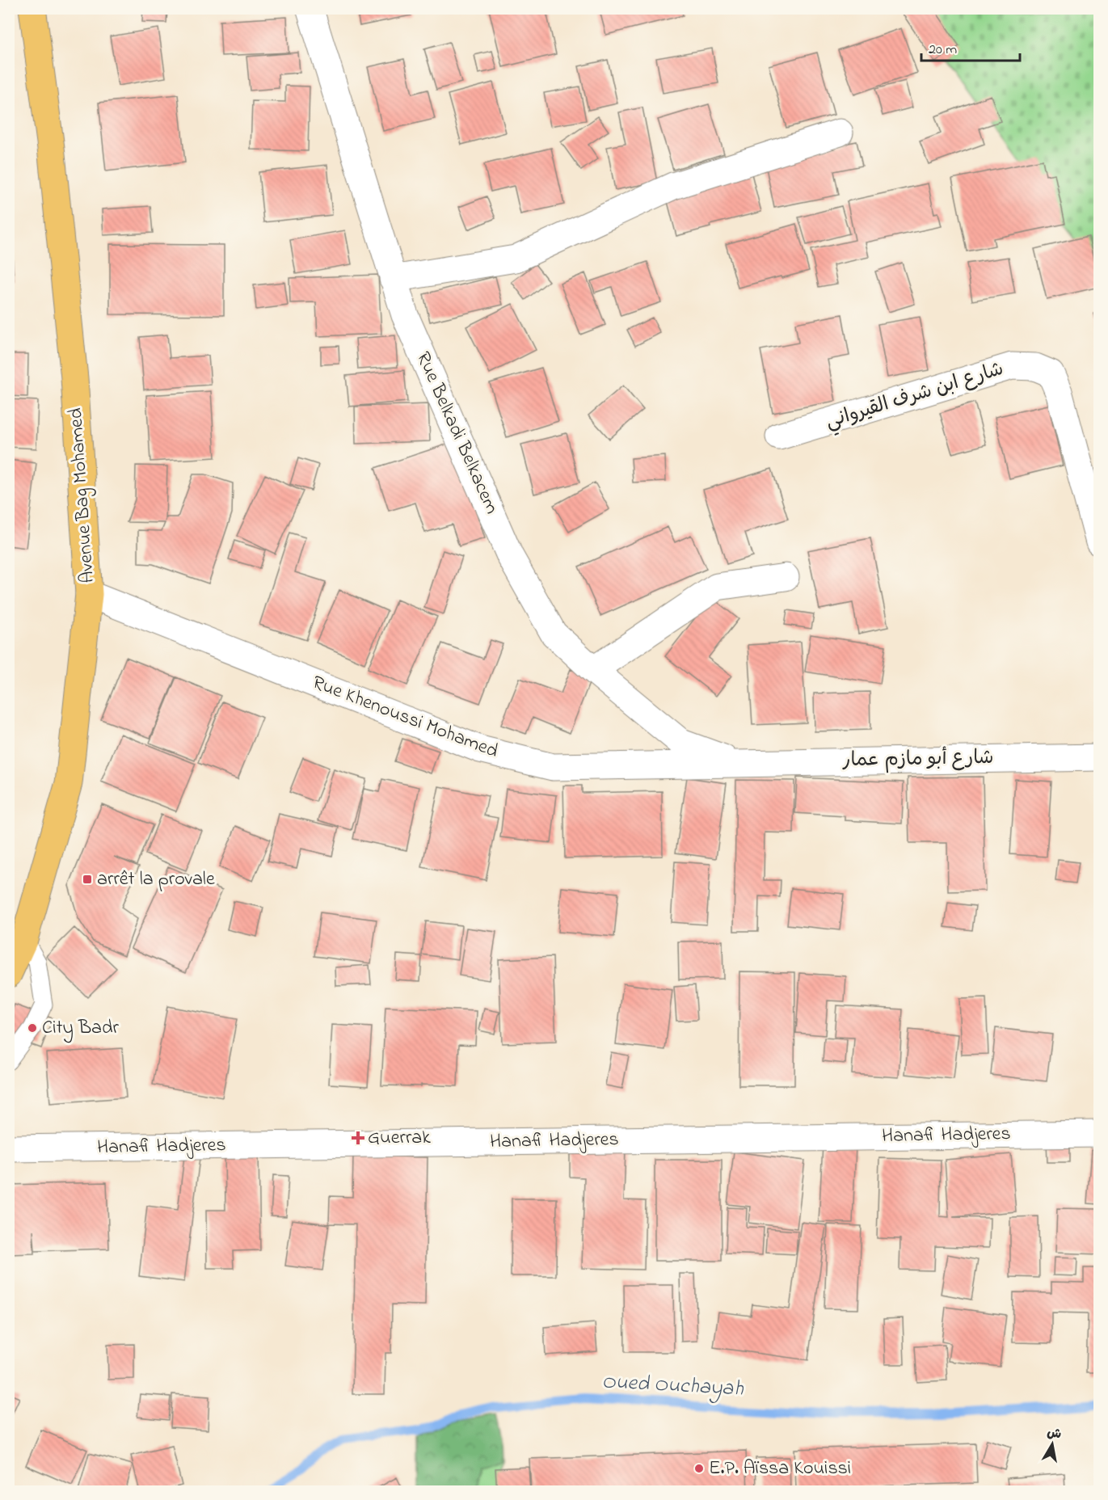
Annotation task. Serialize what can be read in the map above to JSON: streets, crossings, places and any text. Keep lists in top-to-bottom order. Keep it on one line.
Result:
{"streets":{"main road":["Avenue Bag Mohamed"],"street":["شارع ابن شرف القيرواني","Rue Belkadi Belkacem","Rue Khenoussi Mohamed","شارع أبو مازم عمار","Hanafi Hadjeres"]},"crossings":[["Rue Belkadi Belkacem","Rue Khenoussi Mohamed"],["Rue Belkadi Belkacem","شارع أبو مازم عمار"],["Avenue Bag Mohamed","Rue Khenoussi Mohamed"],["Rue Khenoussi Mohamed","شارع أبو مازم عمار"]],"water":["Oued Ouchayah"],"places":{"transit":["arrêt la provale"],"other":["City Badr","E.P. Aïssa Kouissi"],"health":["Guerrak"]},"scale_bar":"20 m","north":"top"}
